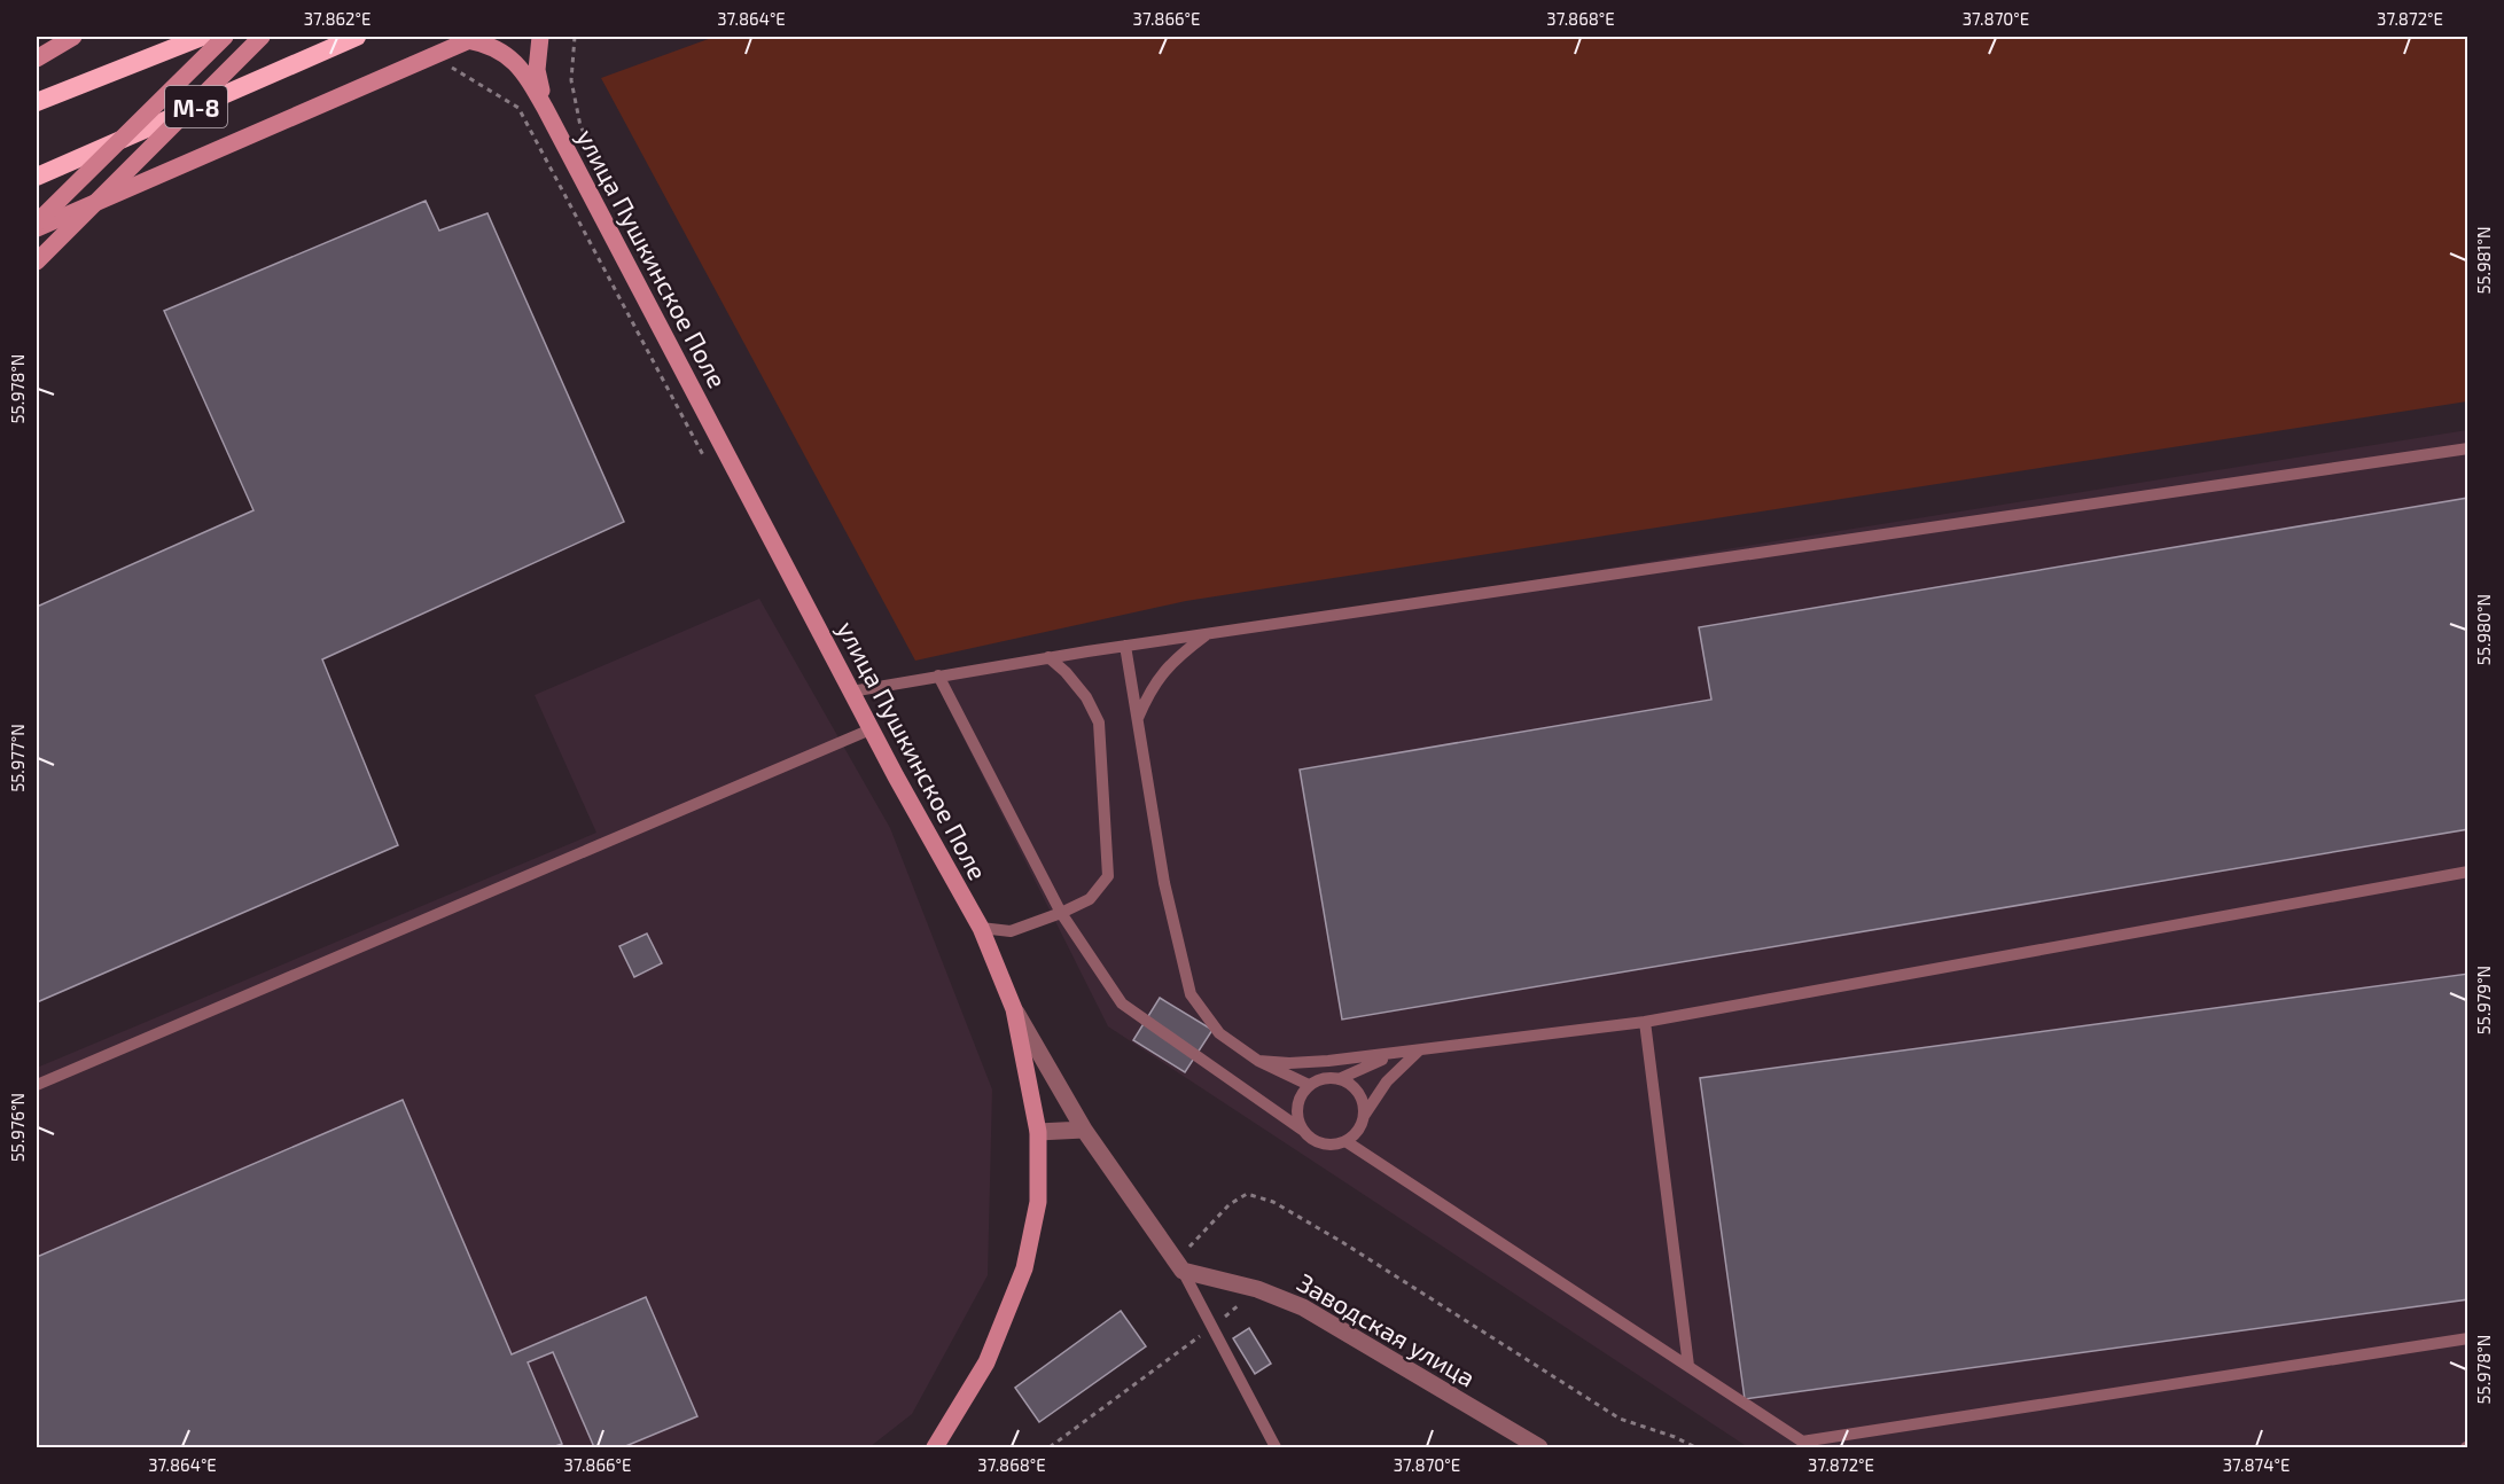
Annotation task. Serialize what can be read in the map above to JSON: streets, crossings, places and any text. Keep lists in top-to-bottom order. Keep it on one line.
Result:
{"streets":{"highway":["М-8"],"main road":["улица Пушкинское Поле"],"street":["Заводская улица"]},"coordinates":["37.862°E","37.864°E","37.866°E","37.868°E","37.870°E","37.872°E","55.981°N","55.978°N","55.980°N","55.977°N","55.979°N","55.976°N","37.874°E"]}
